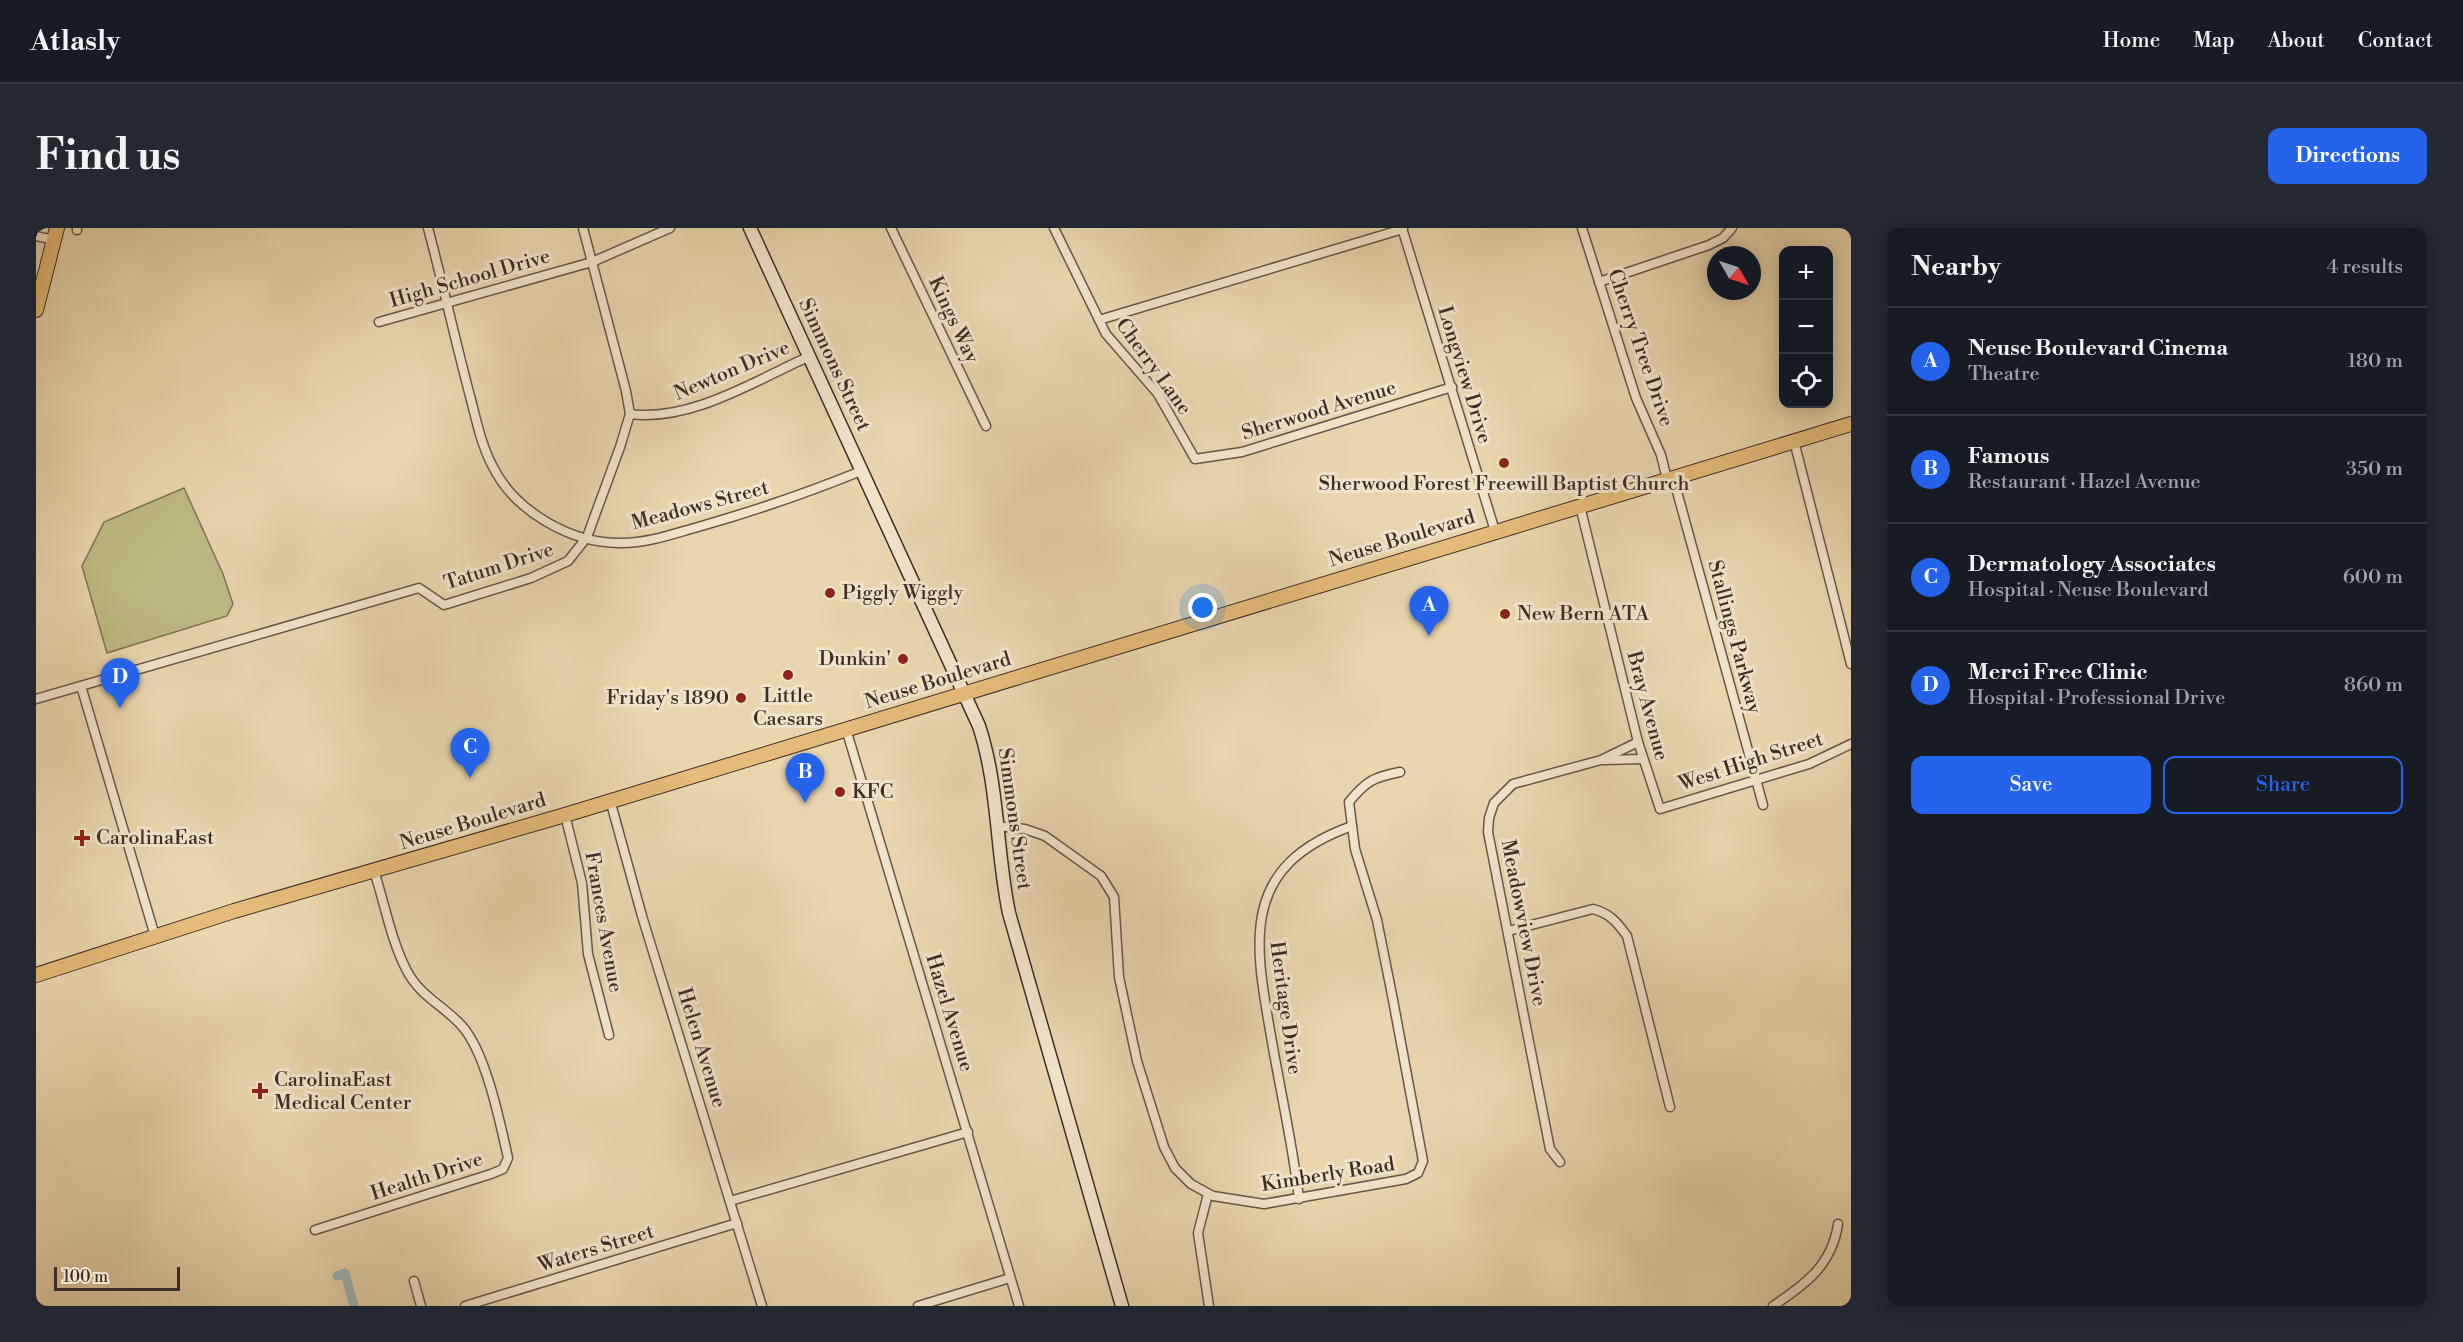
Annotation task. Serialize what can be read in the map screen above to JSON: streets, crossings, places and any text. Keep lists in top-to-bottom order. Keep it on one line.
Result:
{"streets":{"main road":["Neuse Boulevard"],"street":["High School Drive","Kings Way","Cherry Tree Drive","Simmons Street","Cherry Lane","Newton Drive","Longview Drive","Sherwood Avenue","Meadows Street","Tatum Drive","Stallings Parkway","Bray Avenue","West High Street","Frances Avenue","Meadowview Drive","Heritage Drive","Hazel Avenue","Helen Avenue","Kimberly Road","Health Drive","Waters Street"]},"crossings":[["High School Drive","Meadows Street"],["High School Drive","Tatum Drive"],["Cherry Tree Drive","Neuse Boulevard"],["Cherry Tree Drive","Stallings Parkway"],["Simmons Street","Newton Drive"],["Simmons Street","Meadows Street"],["Simmons Street","Neuse Boulevard"],["Simmons Street","Kimberly Road"],["Cherry Lane","Sherwood Avenue"],["Newton Drive","Tatum Drive"],["Longview Drive","Sherwood Avenue"],["Longview Drive","Neuse Boulevard"],["Meadows Street","Tatum Drive"],["Neuse Boulevard","Stallings Parkway"],["Neuse Boulevard","Bray Avenue"],["Neuse Boulevard","Frances Avenue"],["Neuse Boulevard","Hazel Avenue"],["Neuse Boulevard","Helen Avenue"],["Neuse Boulevard","Health Drive"],["Stallings Parkway","West High Street"],["Bray Avenue","West High Street"],["Bray Avenue","Meadowview Drive"],["Heritage Drive","Kimberly Road"],["Helen Avenue","Waters Street"]],"places":{"other":["Sherwood Forest Freewill Baptist Church","Piggly Wiggly","New Bern ATA","Dunkin'","Little Caesars","Friday's 1890","KFC"],"health":["CarolinaEast","CarolinaEast Medical Center"]},"scale_bar":"100 m","north":"bottom right","page":{"header":"Atlasly","nav":["Home","Map","About","Contact"],"buttons":["Directions",["Save","Share"]],"title":"Find us","heading":["Nearby","4 results"],"map_buttons":["+","−"],"list":[{"mark":"A","name":"Neuse Boulevard Cinema","note":"Theatre","value":"180 m"},{"mark":"B","name":"Famous","note":"Restaurant · Hazel Avenue","value":"350 m"},{"mark":"C","name":"Dermatology Associates","note":"Hospital · Neuse Boulevard","value":"600 m"},{"mark":"D","name":"Merci Free Clinic","note":"Hospital · Professional Drive","value":"860 m"}],"pins":["A","D","C","B"],"scale":"100 m"}}
